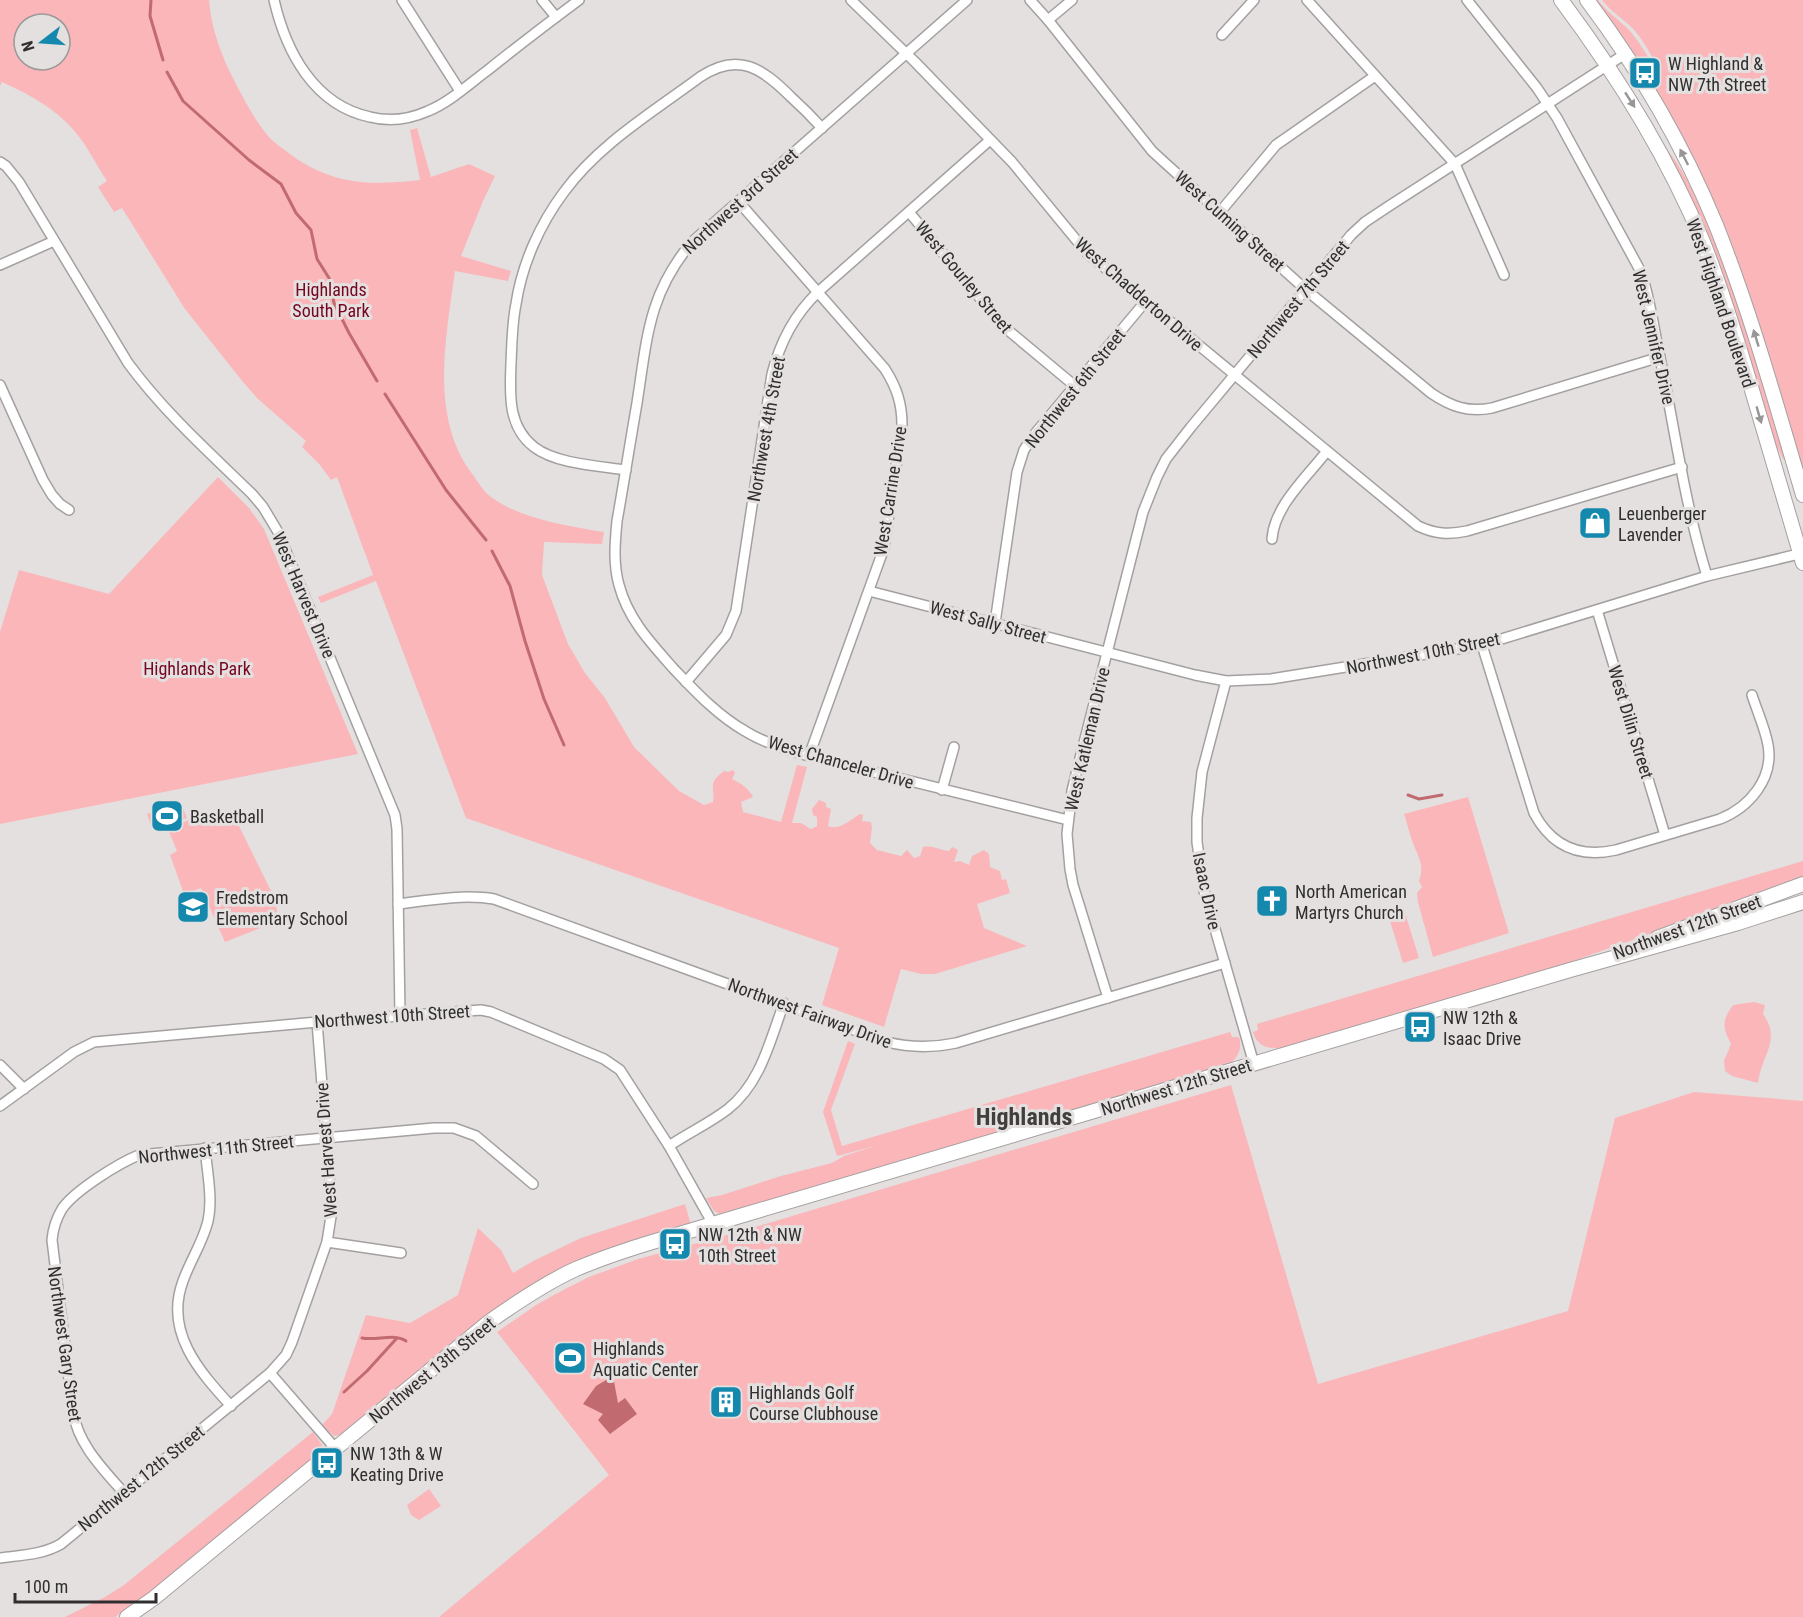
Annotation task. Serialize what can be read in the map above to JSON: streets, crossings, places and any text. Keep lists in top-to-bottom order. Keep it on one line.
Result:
{"streets":{"main road":["West Highland Boulevard","Northwest 12th Street","Northwest 13th Street"],"street":["Northwest 3rd Street","West Cuming Street","West Gourley Street","West Chadderton Drive","Northwest 7th Street","West Jennifer Drive","Northwest 6th Street","Northwest 4th Street","West Carrine Drive","West Harvest Drive","West Sally Street","Northwest 10th Street","West Dilin Street","West Katleman Drive","West Chanceler Drive","Isaac Drive","Northwest Fairway Drive","Northwest 11th Street","Northwest Gary Street"]},"crossings":[["Northwest 3rd Street","West Chadderton Drive"],["Northwest 3rd Street","West Carrine Drive"],["Northwest 3rd Street","West Chanceler Drive"],["West Cuming Street","Northwest 7th Street"],["West Cuming Street","West Jennifer Drive"],["West Gourley Street","Northwest 6th Street"],["West Gourley Street","Northwest 4th Street"],["West Chadderton Drive","Northwest 7th Street"],["West Chadderton Drive","West Jennifer Drive"],["West Chadderton Drive","Northwest 6th Street"],["West Chadderton Drive","Northwest 4th Street"],["Northwest 7th Street","West Highland Boulevard"],["Northwest 7th Street","West Jennifer Drive"],["Northwest 7th Street","West Sally Street"],["Northwest 7th Street","Northwest 10th Street"],["Northwest 7th Street","West Katleman Drive"],["West Highland Boulevard","Northwest 10th Street"],["West Jennifer Drive","Northwest 10th Street"],["Northwest 6th Street","West Sally Street"],["Northwest 4th Street","West Carrine Drive"],["Northwest 4th Street","West Chanceler Drive"],["West Carrine Drive","West Sally Street"],["West Carrine Drive","West Chanceler Drive"],["West Harvest Drive","Northwest 10th Street"],["West Harvest Drive","Northwest 12th Street"],["West Harvest Drive","Northwest Fairway Drive"],["West Harvest Drive","Northwest 11th Street"],["West Sally Street","Northwest 10th Street"],["West Sally Street","West Katleman Drive"],["Northwest 10th Street","West Dilin Street"],["Northwest 10th Street","West Katleman Drive"],["Northwest 10th Street","Isaac Drive"],["Northwest 10th Street","Northwest 12th Street"],["Northwest 10th Street","Northwest 13th Street"],["West Katleman Drive","West Chanceler Drive"],["West Katleman Drive","Northwest Fairway Drive"],["Isaac Drive","Northwest 12th Street"],["Isaac Drive","Northwest Fairway Drive"],["Northwest 12th Street","Northwest Gary Street"],["Northwest 12th Street","Northwest 13th Street"],["Northwest 11th Street","Northwest Gary Street"]],"districts":["Highlands"],"parks":["Highlands South Park","Highlands Park"],"places":{"bus stop":["W Highland & NW 7th Street","NW 12th & Isaac Drive","NW 12th & NW 10th Street","NW 13th & W Keating Drive"],"shop":["Leuenberger Lavender"],"sports":["Basketball","Highlands Aquatic Center"],"church":["North American Martyrs Church"],"school or university":["Fredstrom Elementary School"],"building":["Highlands Golf Course Clubhouse"]},"scale_bar":"100 m","north":"left"}
